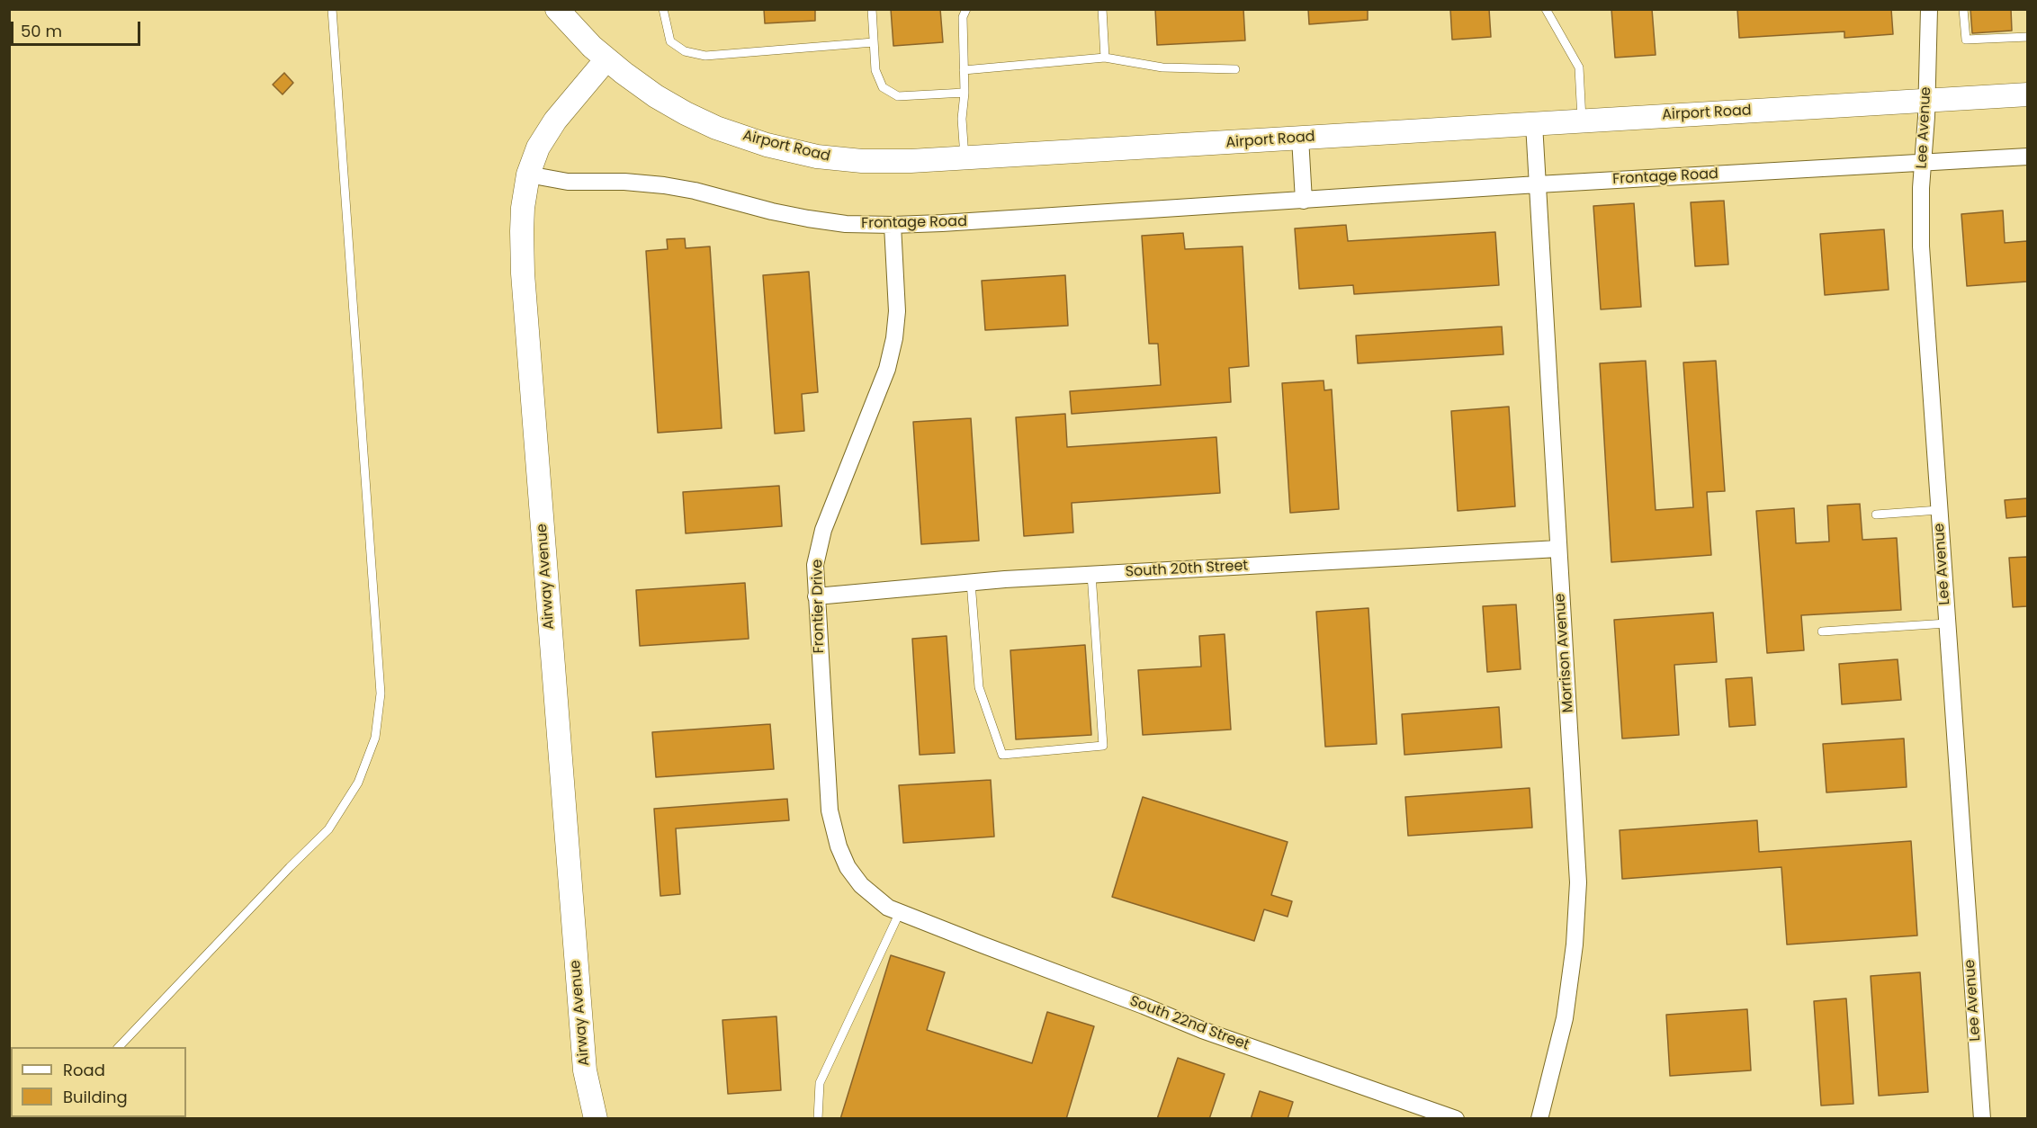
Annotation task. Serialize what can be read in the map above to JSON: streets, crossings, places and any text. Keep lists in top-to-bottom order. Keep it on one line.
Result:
{"streets":{"main road":["Airport Road","Airway Avenue"],"street":["Lee Avenue","Frontage Road","South 20th Street","Frontier Drive","Morrison Avenue","South 22nd Street"]},"crossings":[["Airport Road","Lee Avenue"],["Airport Road","Airway Avenue"],["Airport Road","Morrison Avenue"],["Lee Avenue","Frontage Road"],["Frontage Road","Airway Avenue"],["Frontage Road","Frontier Drive"],["Frontage Road","Morrison Avenue"],["South 20th Street","Frontier Drive"],["South 20th Street","Morrison Avenue"],["Frontier Drive","South 22nd Street"]],"legend":["Road","Building"],"scale_bar":"50 m"}
